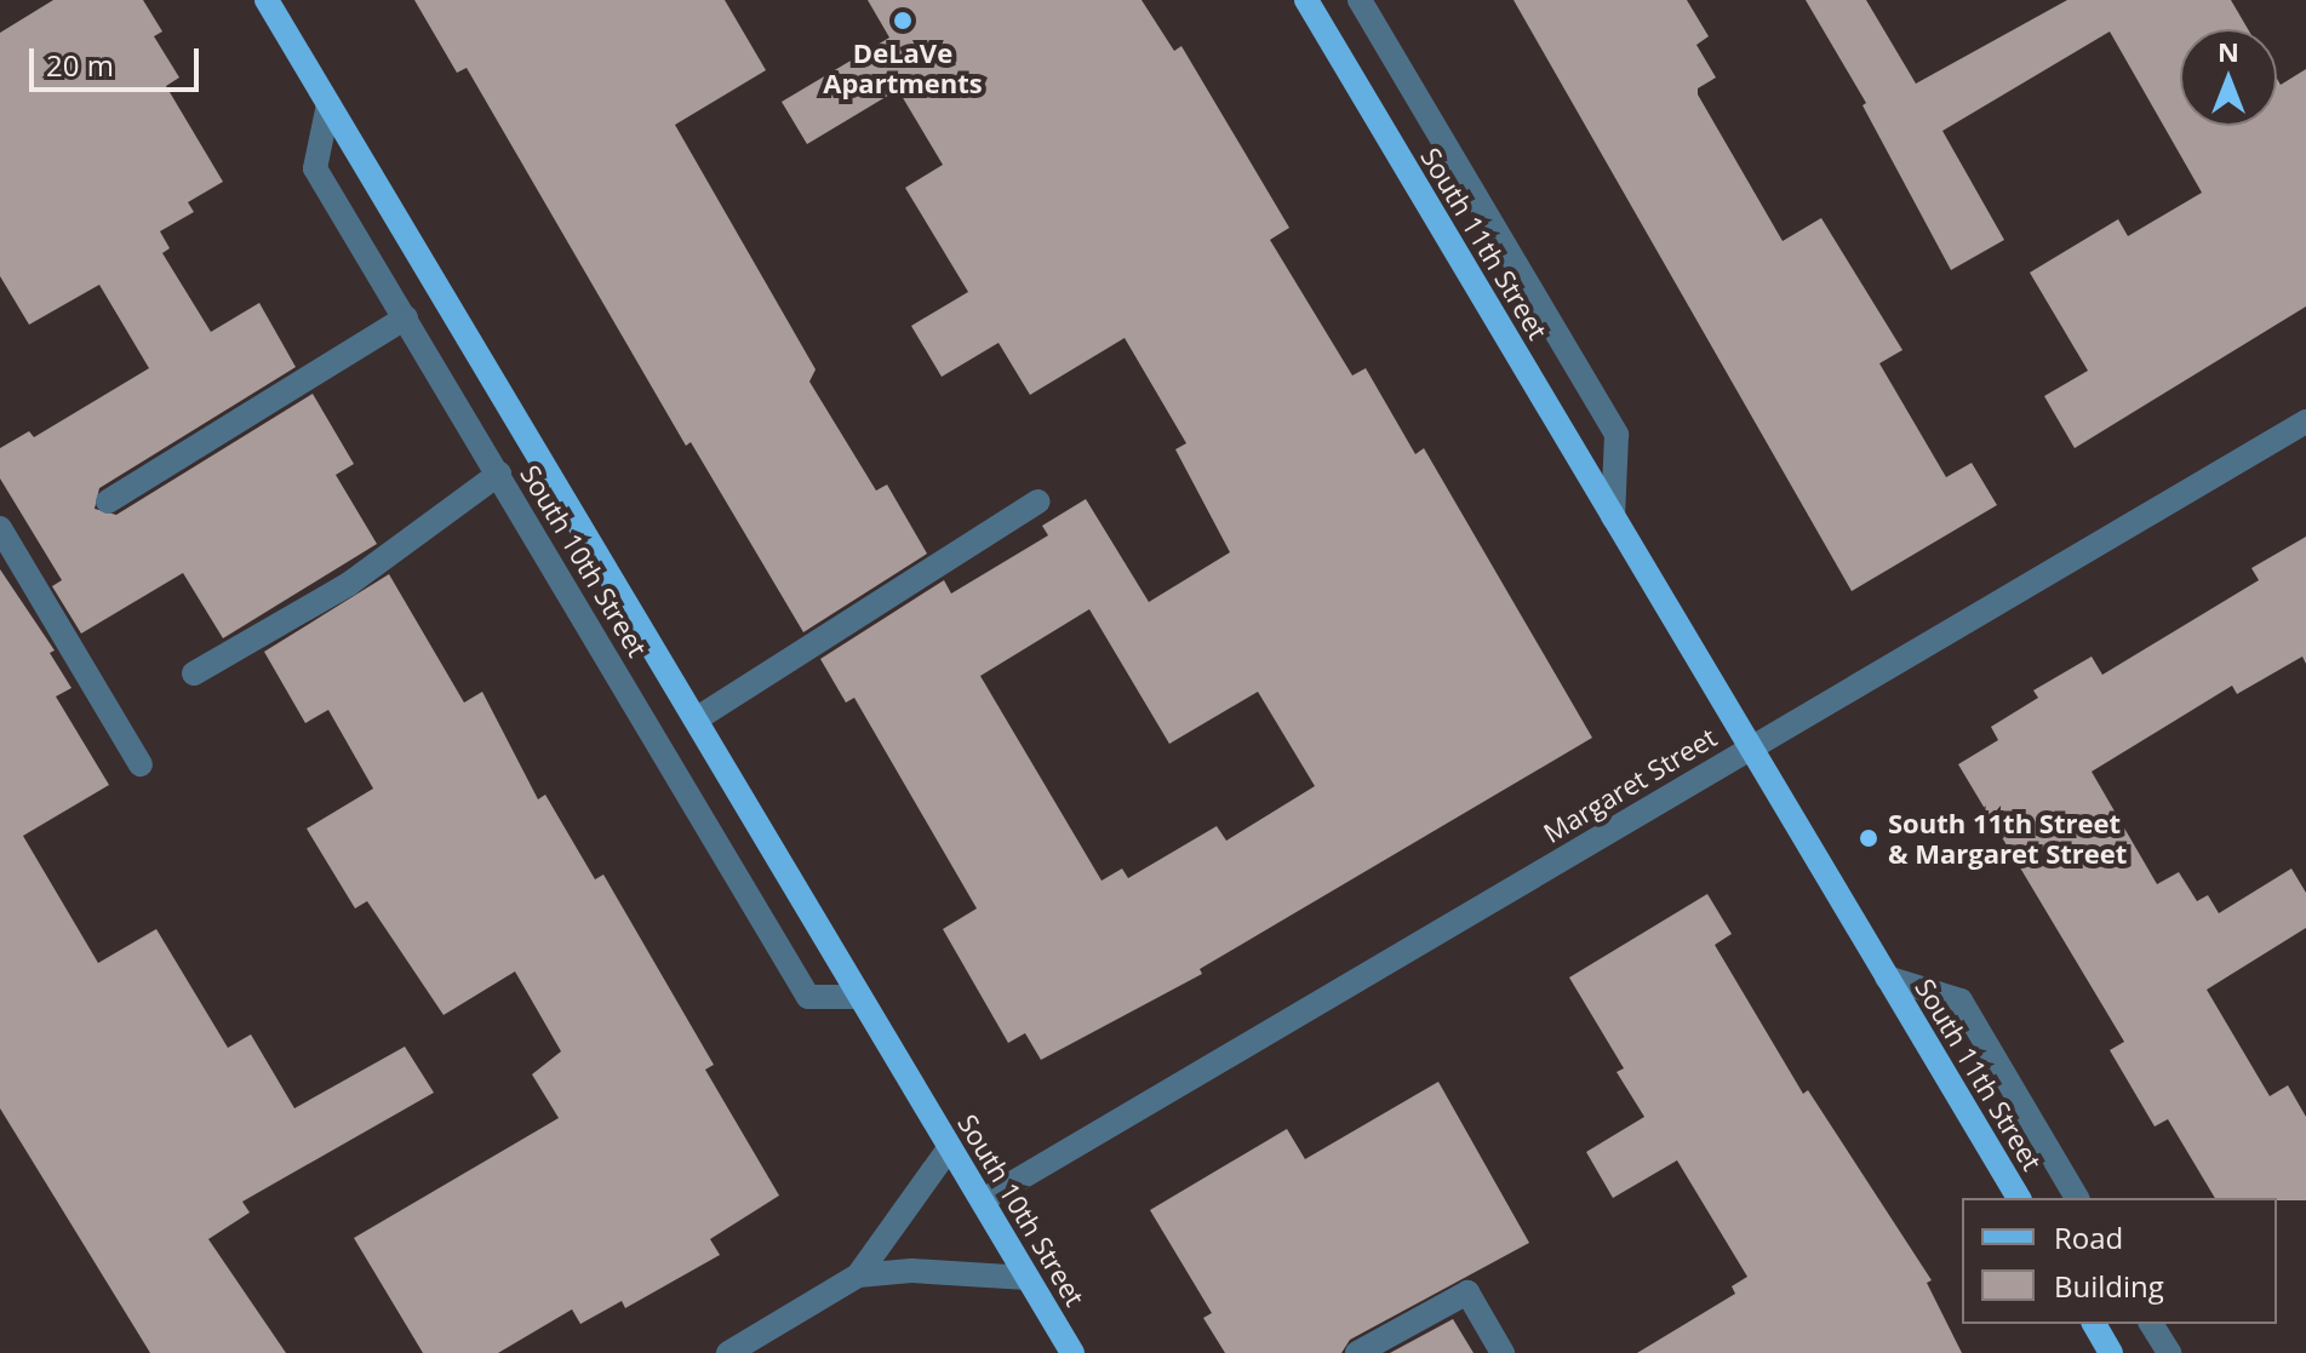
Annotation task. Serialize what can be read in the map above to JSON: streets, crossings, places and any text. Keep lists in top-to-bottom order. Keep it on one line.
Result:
{"streets":{"main road":["South 11th Street","South 10th Street"],"street":["Margaret Street"]},"crossings":[["South 11th Street","Margaret Street"],["South 10th Street","Margaret Street"]],"places":["DeLaVe Apartments","South 11th Street & Margaret Street"],"legend":["Road","Building"],"scale_bar":"20 m","north":"top"}
